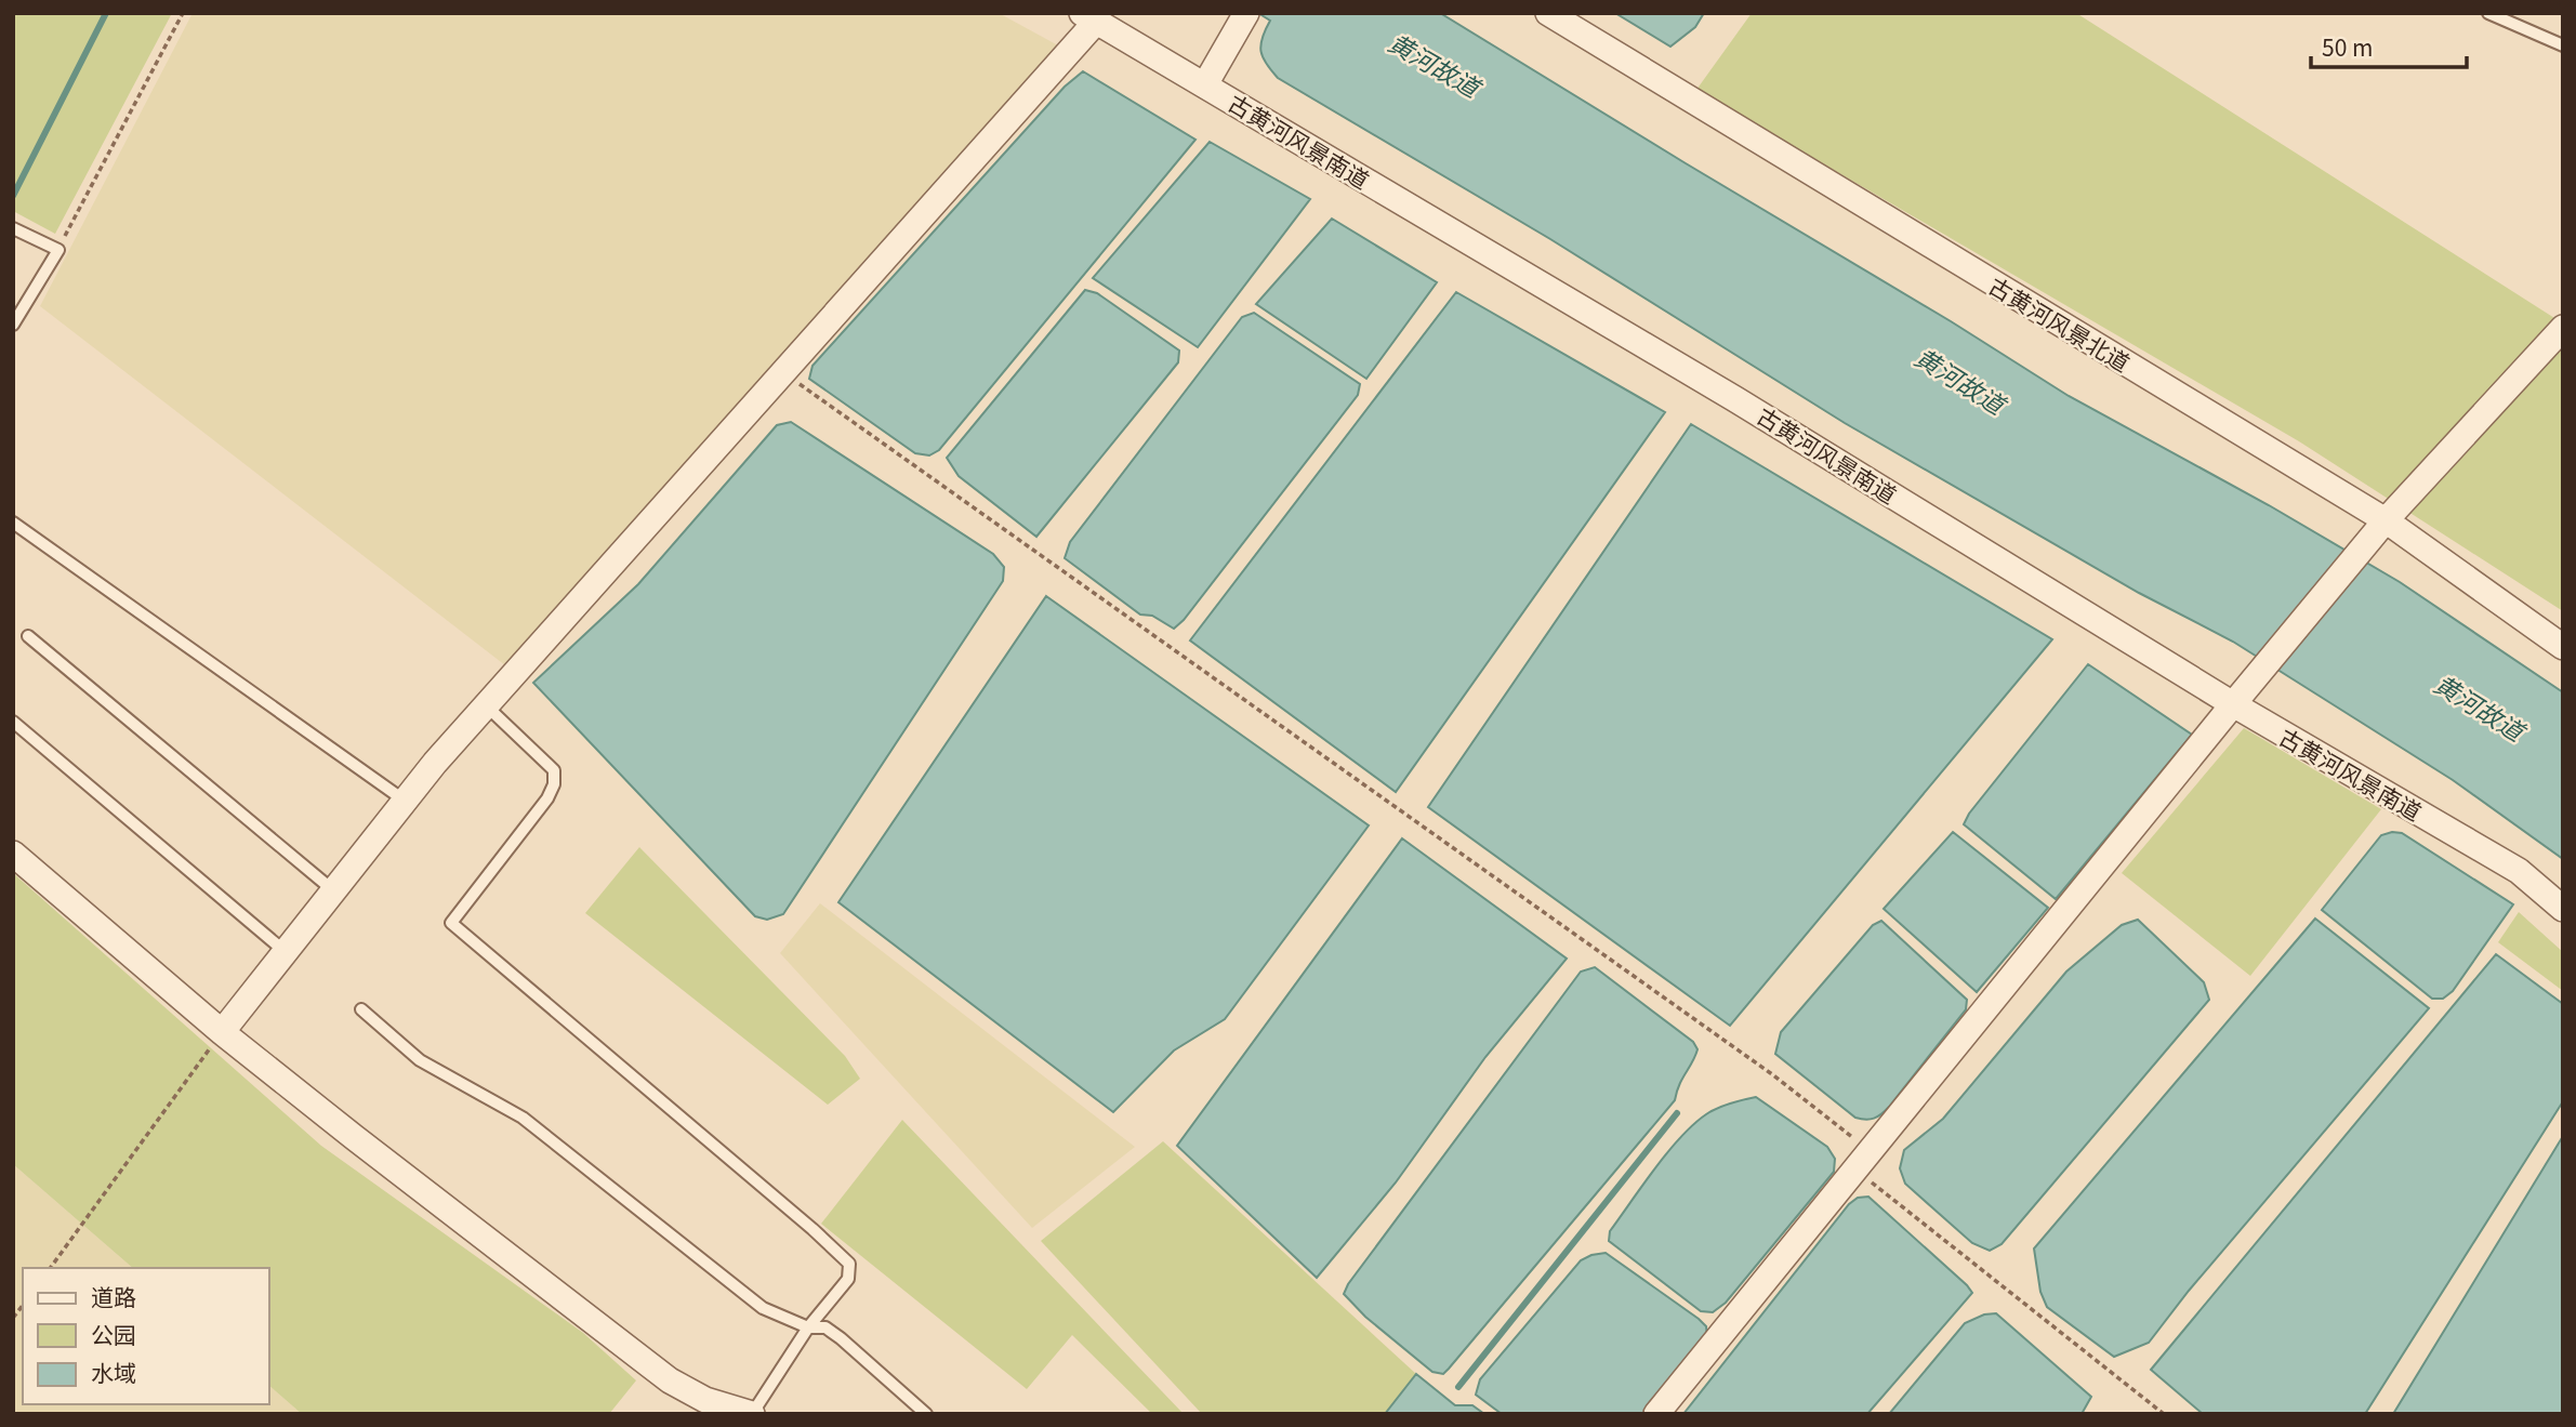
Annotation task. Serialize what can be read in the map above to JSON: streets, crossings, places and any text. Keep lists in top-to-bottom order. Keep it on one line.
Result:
{"streets":{"street":["古黄河风景南道","古黄河风景北道"]},"water":["黄河故道"],"legend":["道路","公园","水域"],"scale_bar":"50 m"}
